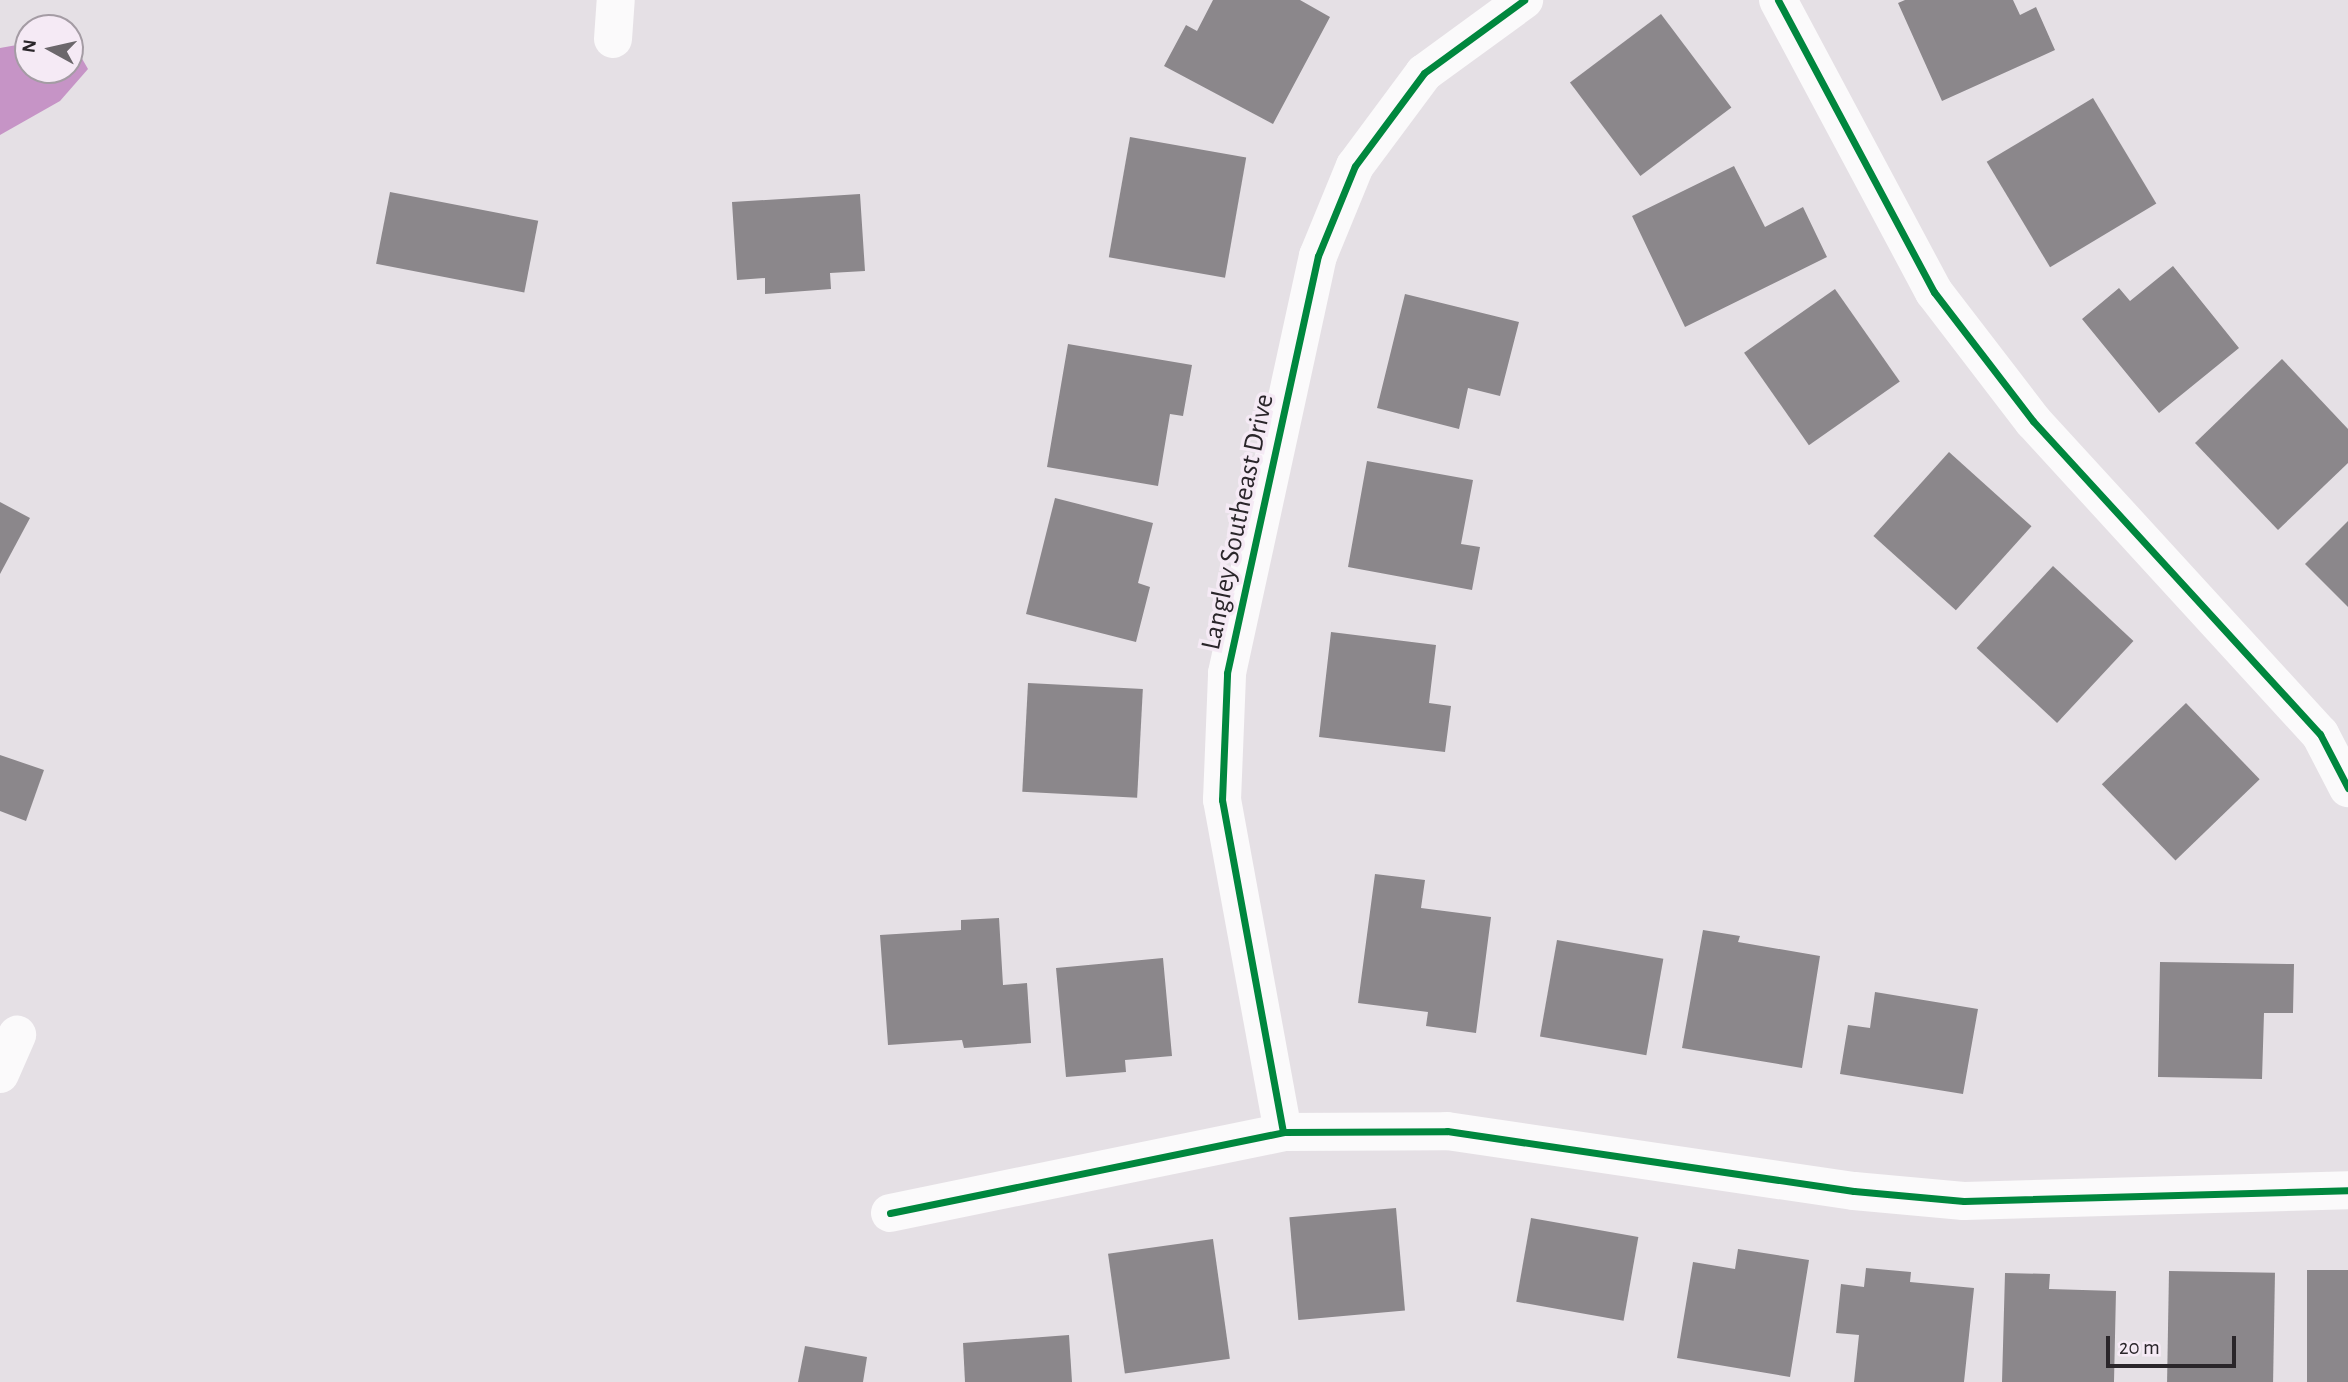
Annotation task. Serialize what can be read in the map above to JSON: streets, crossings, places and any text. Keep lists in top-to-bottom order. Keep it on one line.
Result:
{"streets":{"street":["Langley Southeast Drive"]},"scale_bar":"20 m","north":"left"}
